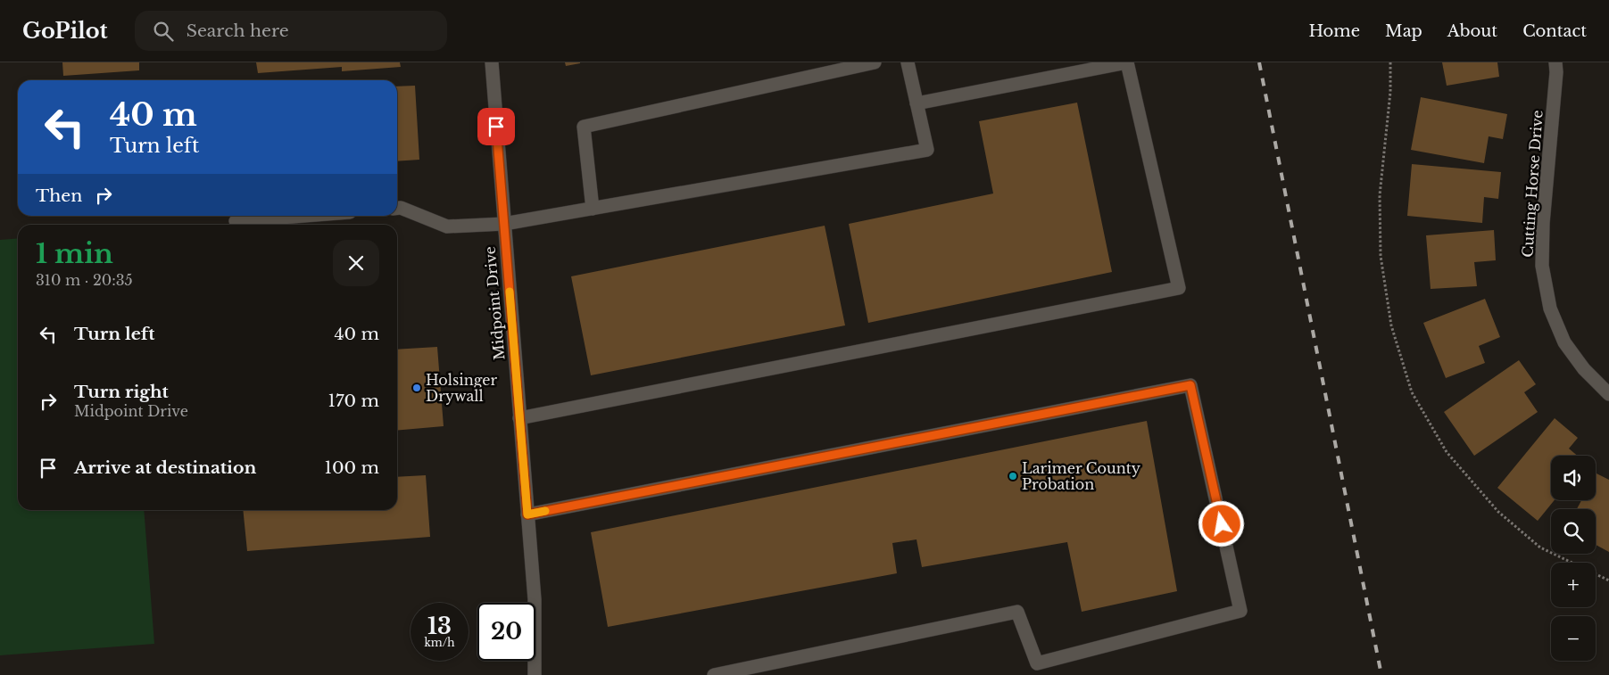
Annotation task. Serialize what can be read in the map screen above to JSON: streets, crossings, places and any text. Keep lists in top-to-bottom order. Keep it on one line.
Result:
{"streets":{"street":["Cutting Horse Drive","Midpoint Drive"]},"places":["Holsinger Drywall","Larimer County Probation"],"page":{"header":"GoPilot","search":"Search here","nav":["Home","Map","About","Contact"],"turn":["40 m","Turn left"],"then":"Then","heading":["1 min","310 m · 20:35"],"list":[{"name":"Turn left","value":"40 m"},{"name":"Turn right","note":"Midpoint Drive","value":"170 m"},{"name":"Arrive at destination","value":"100 m"}],"map_buttons":["+","−"],"speed":"13 km/h","limit":"20"}}
